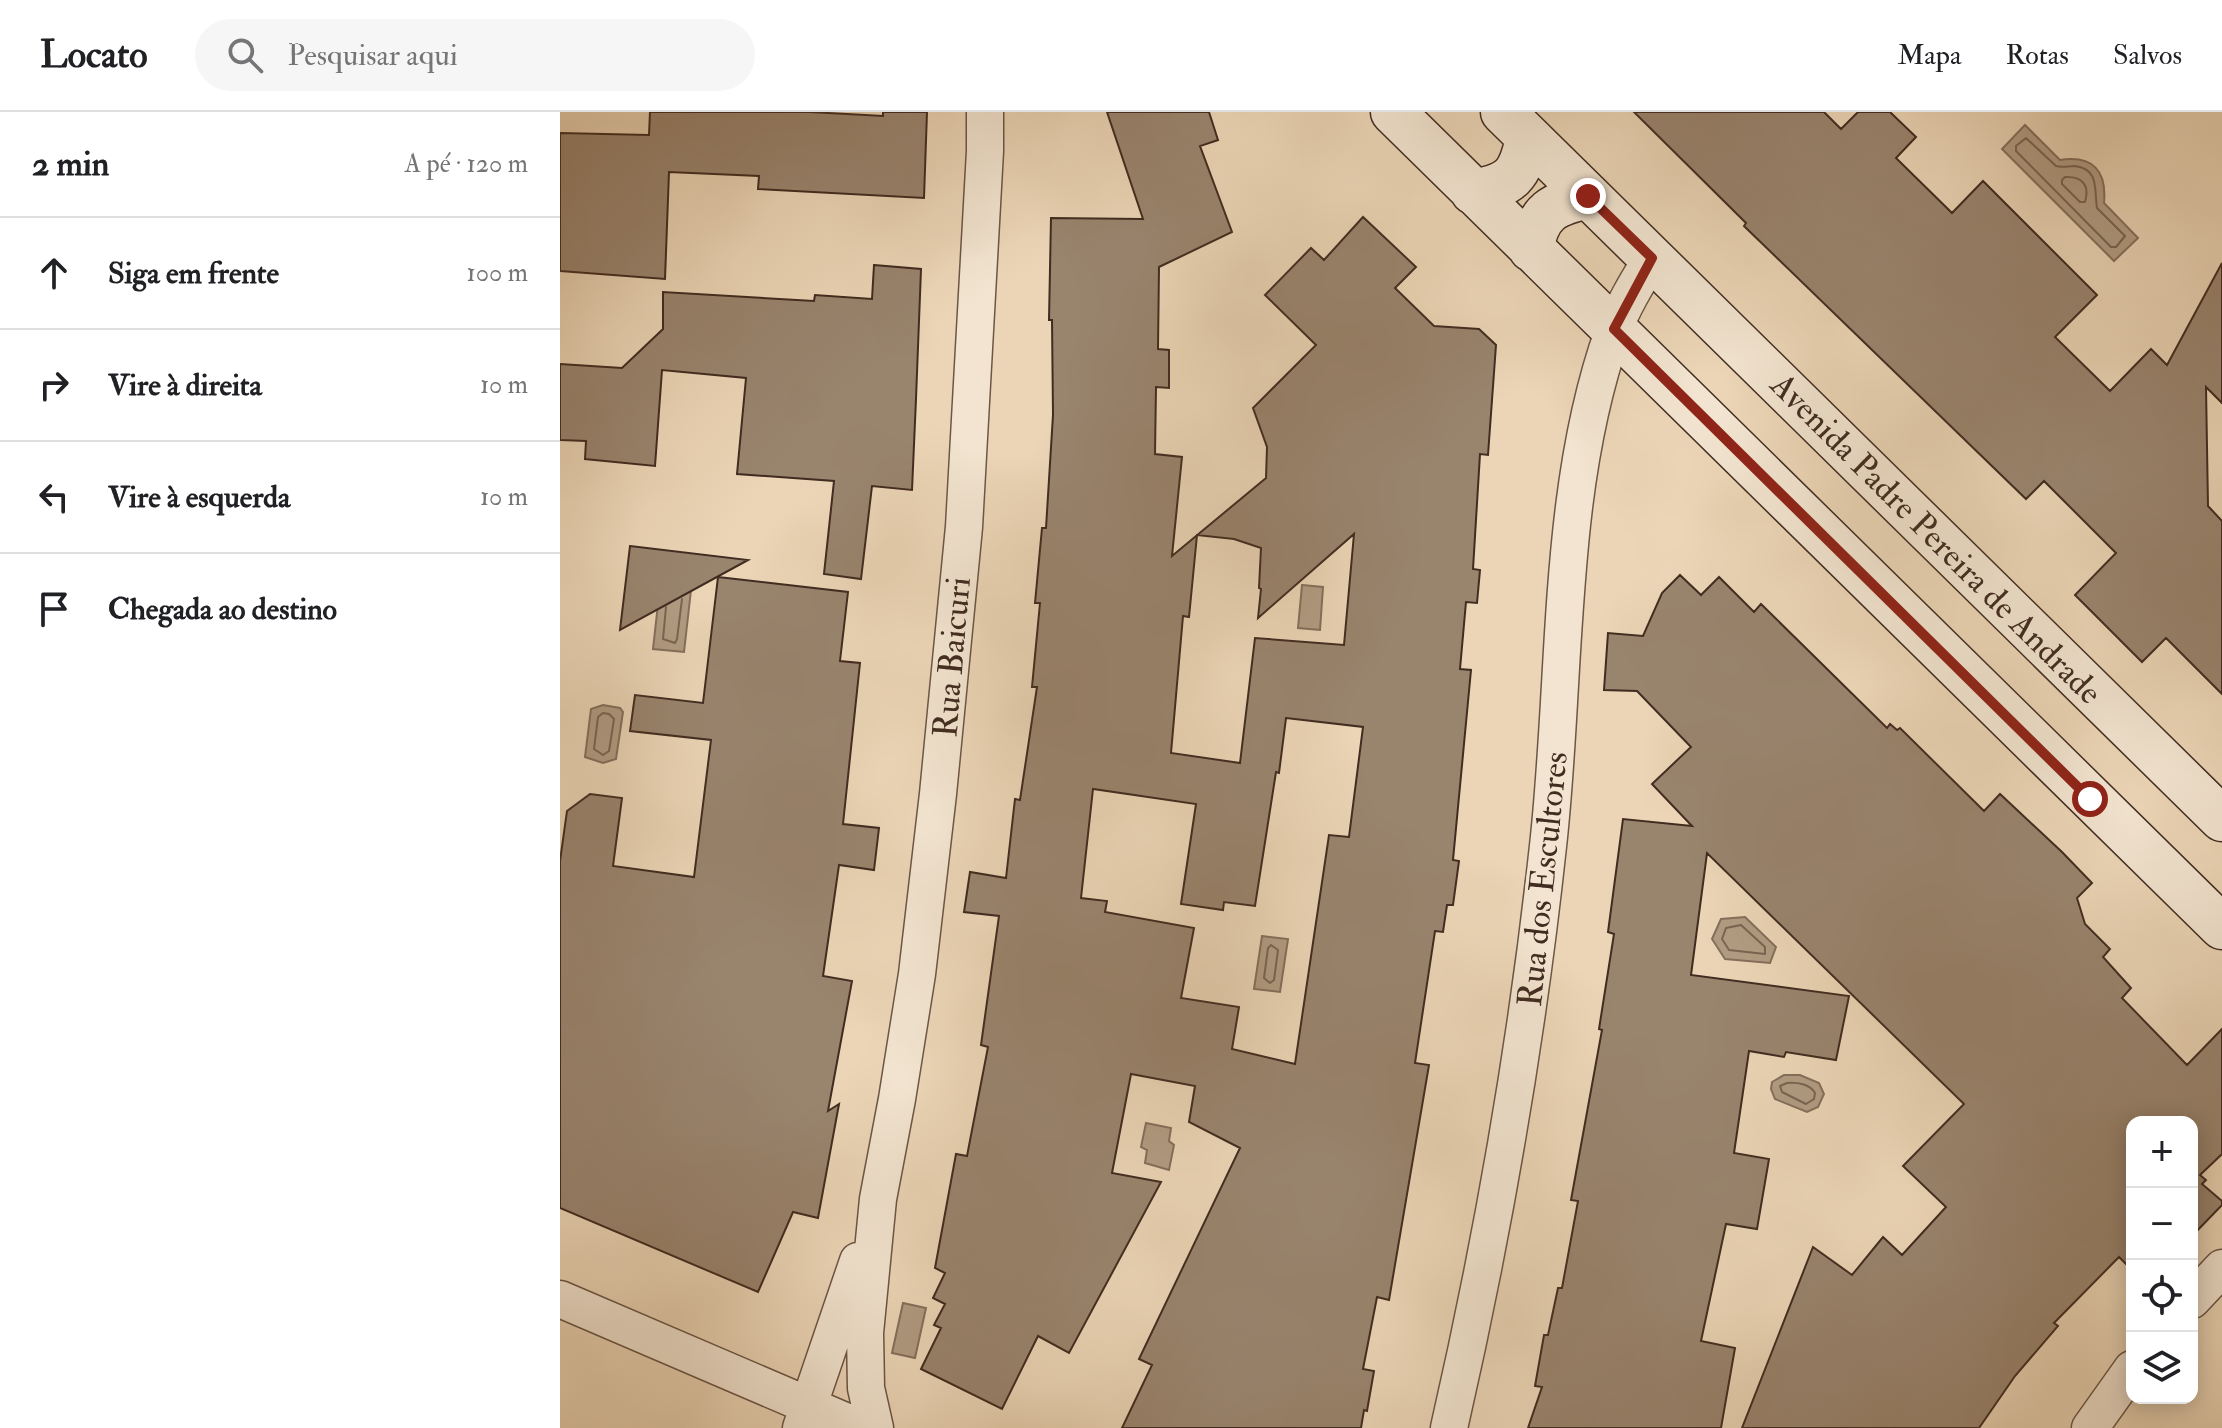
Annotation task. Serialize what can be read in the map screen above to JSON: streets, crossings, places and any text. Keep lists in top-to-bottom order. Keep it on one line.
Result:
{"streets":{"street":["Avenida Padre Pereira de Andrade","Rua Baicuri","Rua dos Escultores"]},"page":{"header":"Locato","search":"Pesquisar aqui","nav":["Mapa","Rotas","Salvos"],"heading":["2 min","A pé · 120 m"],"list":[["Siga em frente","100 m"],["Vire à direita","10 m"],["Vire à esquerda","10 m"],"Chegada ao destino"],"map_buttons":["+","−"]}}
